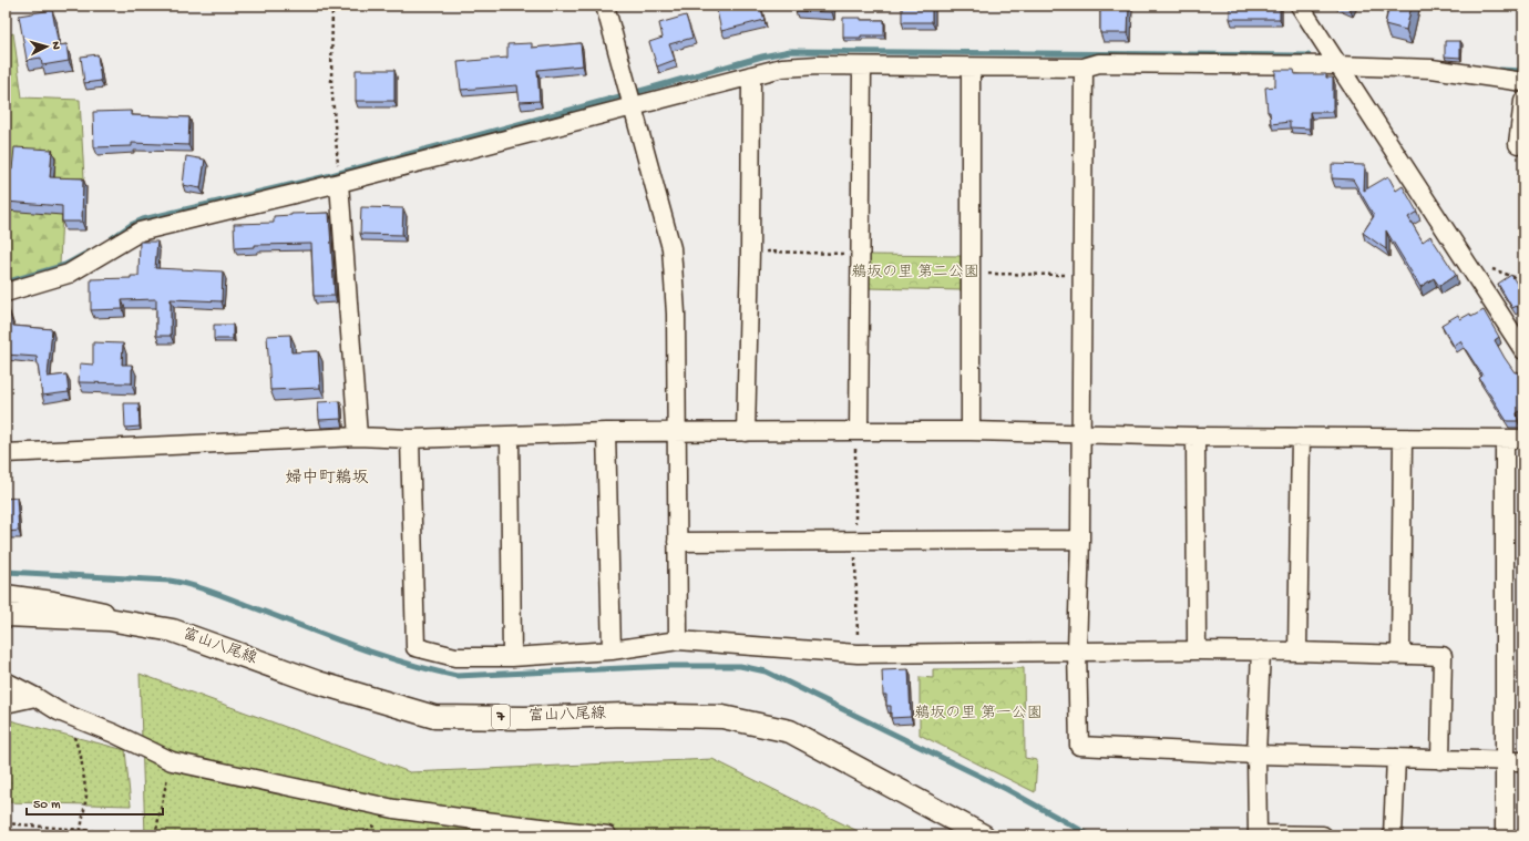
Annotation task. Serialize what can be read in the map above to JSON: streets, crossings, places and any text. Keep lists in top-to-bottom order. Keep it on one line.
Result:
{"streets":{"main road":["富山八尾線","7"]},"districts":["婦中町鵜坂"],"parks":["鵜坂の里 第二公園","鵜坂の里 第一公園"],"scale_bar":"50 m","north":"right"}
